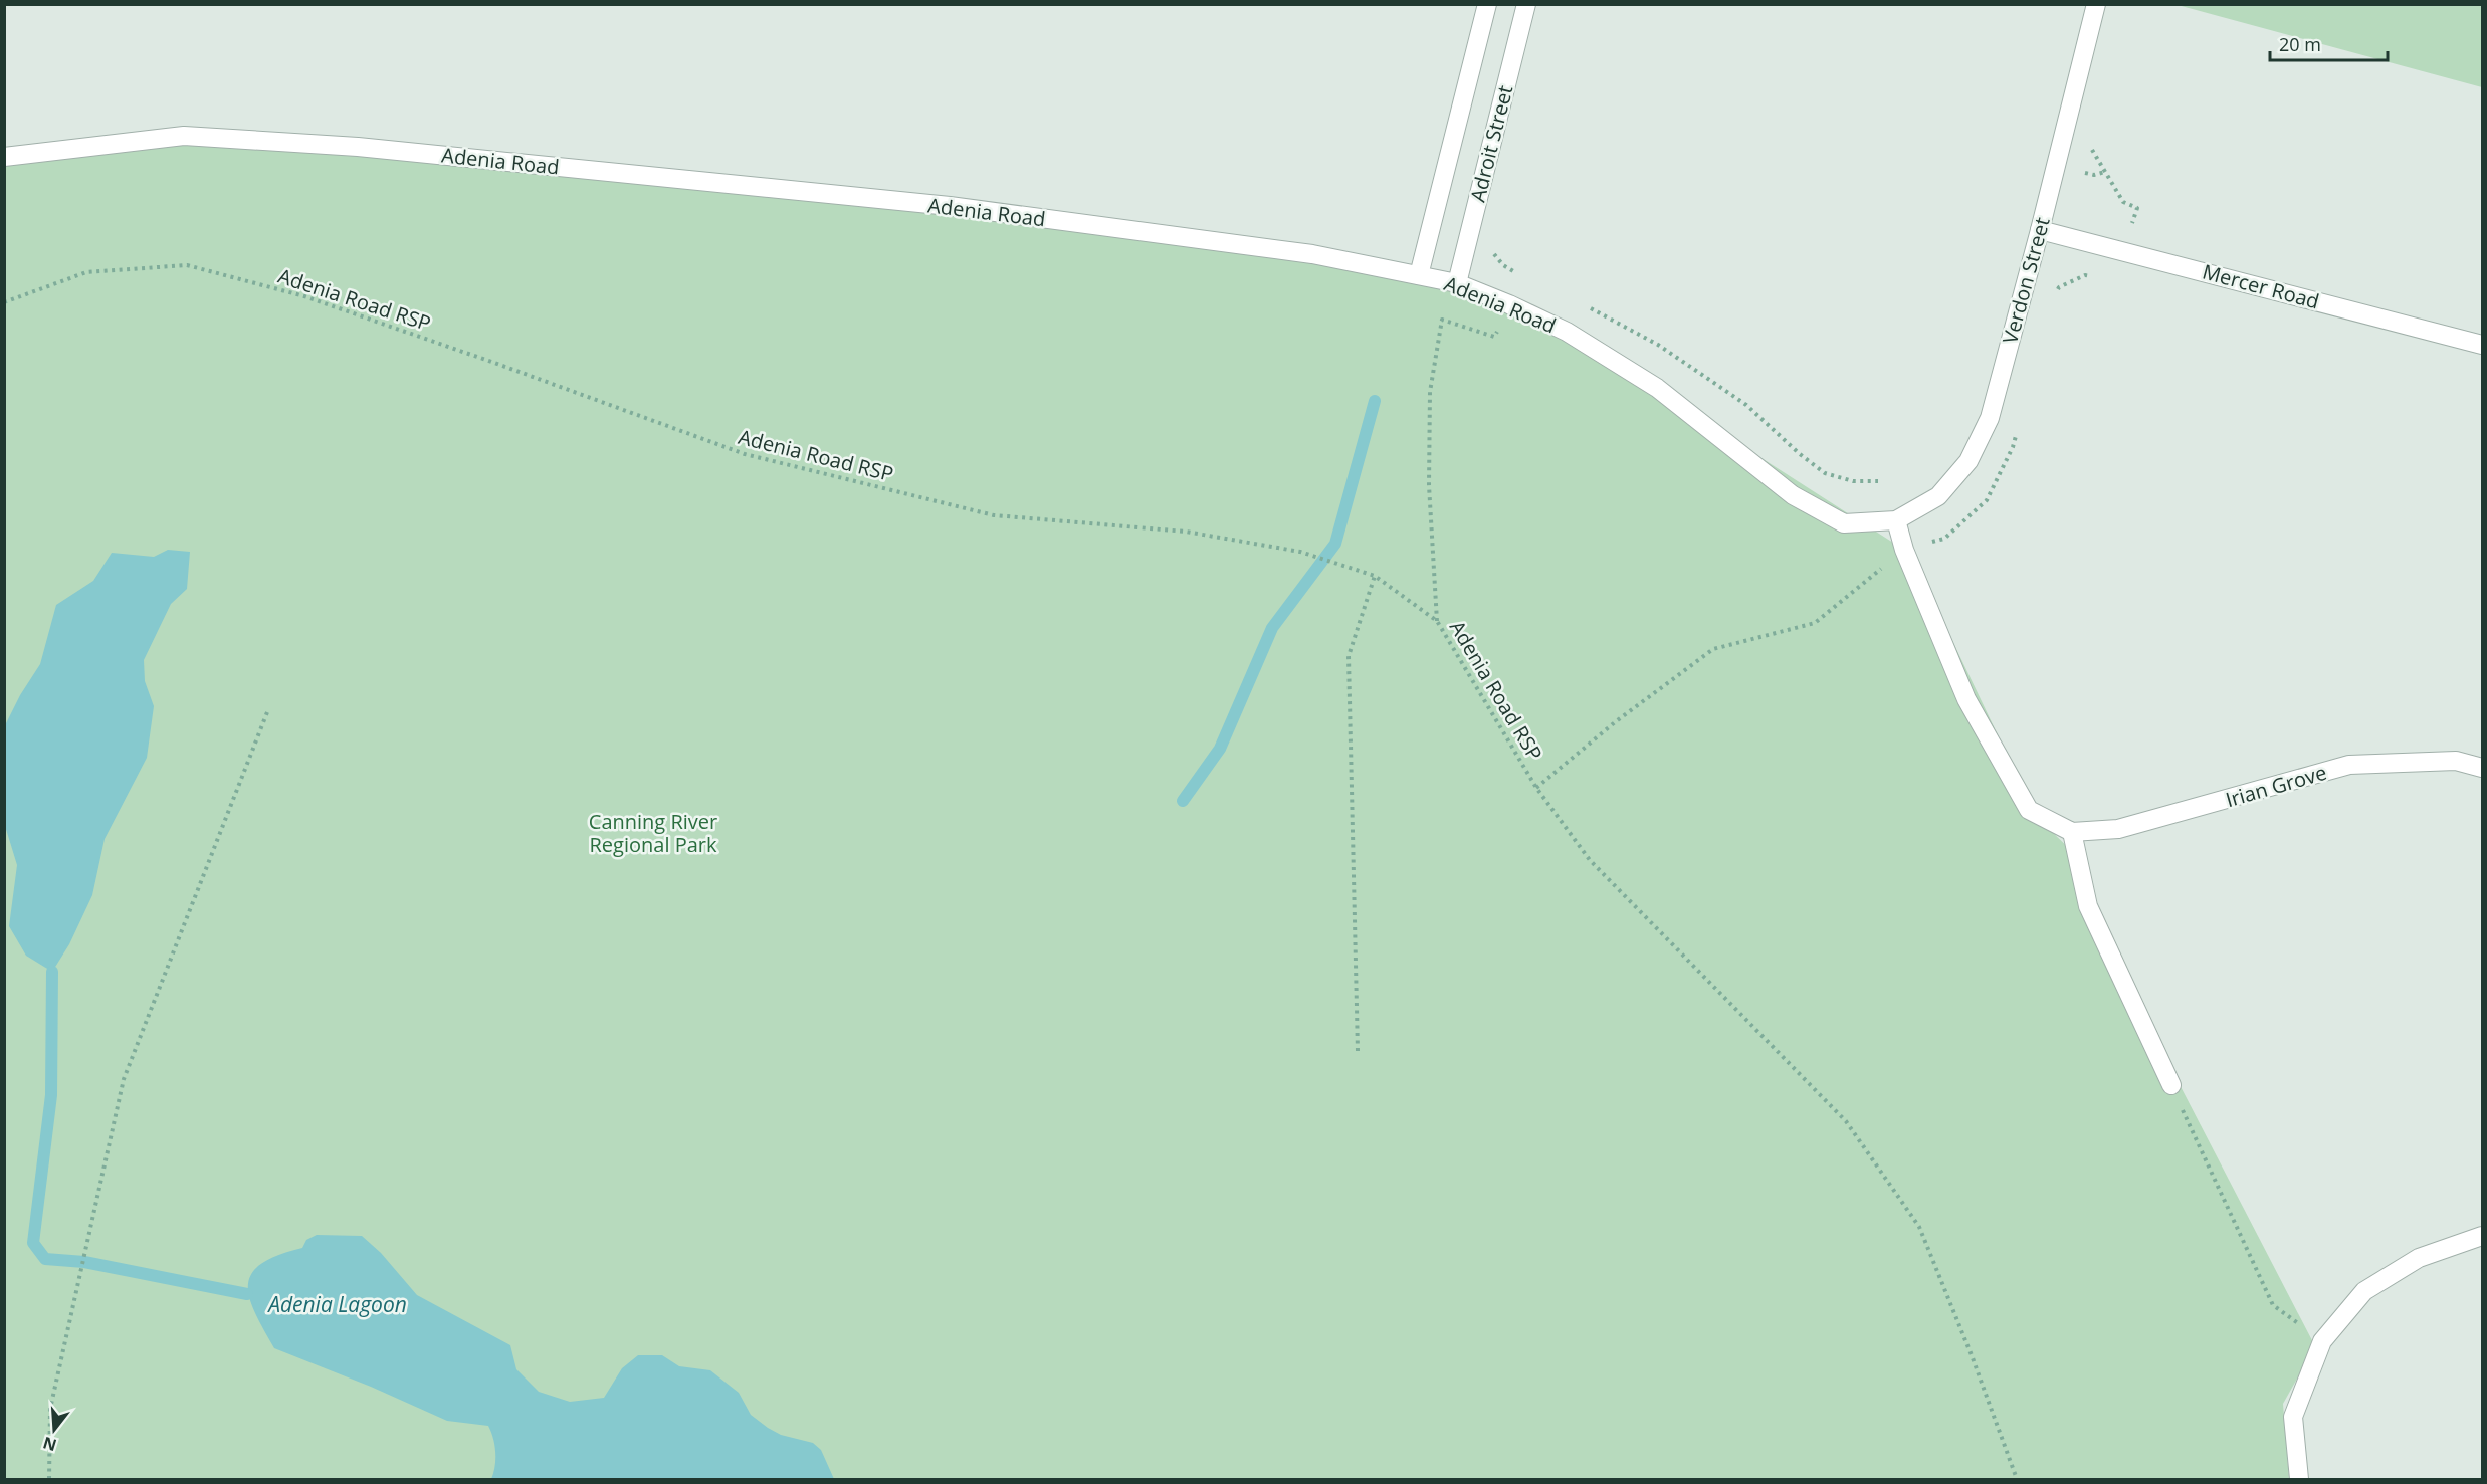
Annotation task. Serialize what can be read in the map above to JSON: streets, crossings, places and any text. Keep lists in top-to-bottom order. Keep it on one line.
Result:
{"streets":{"street":["Adroit Street","Adenia Road","Verdon Street","Mercer Road","Irian Grove"],"path":["Adenia Road RSP"]},"crossings":[["Adroit Street","Adenia Road"],["Adenia Road","Verdon Street"],["Verdon Street","Mercer Road"]],"water":["Adenia Lagoon"],"parks":["Canning River Regional Park"],"scale_bar":"20 m","north":"bottom"}
